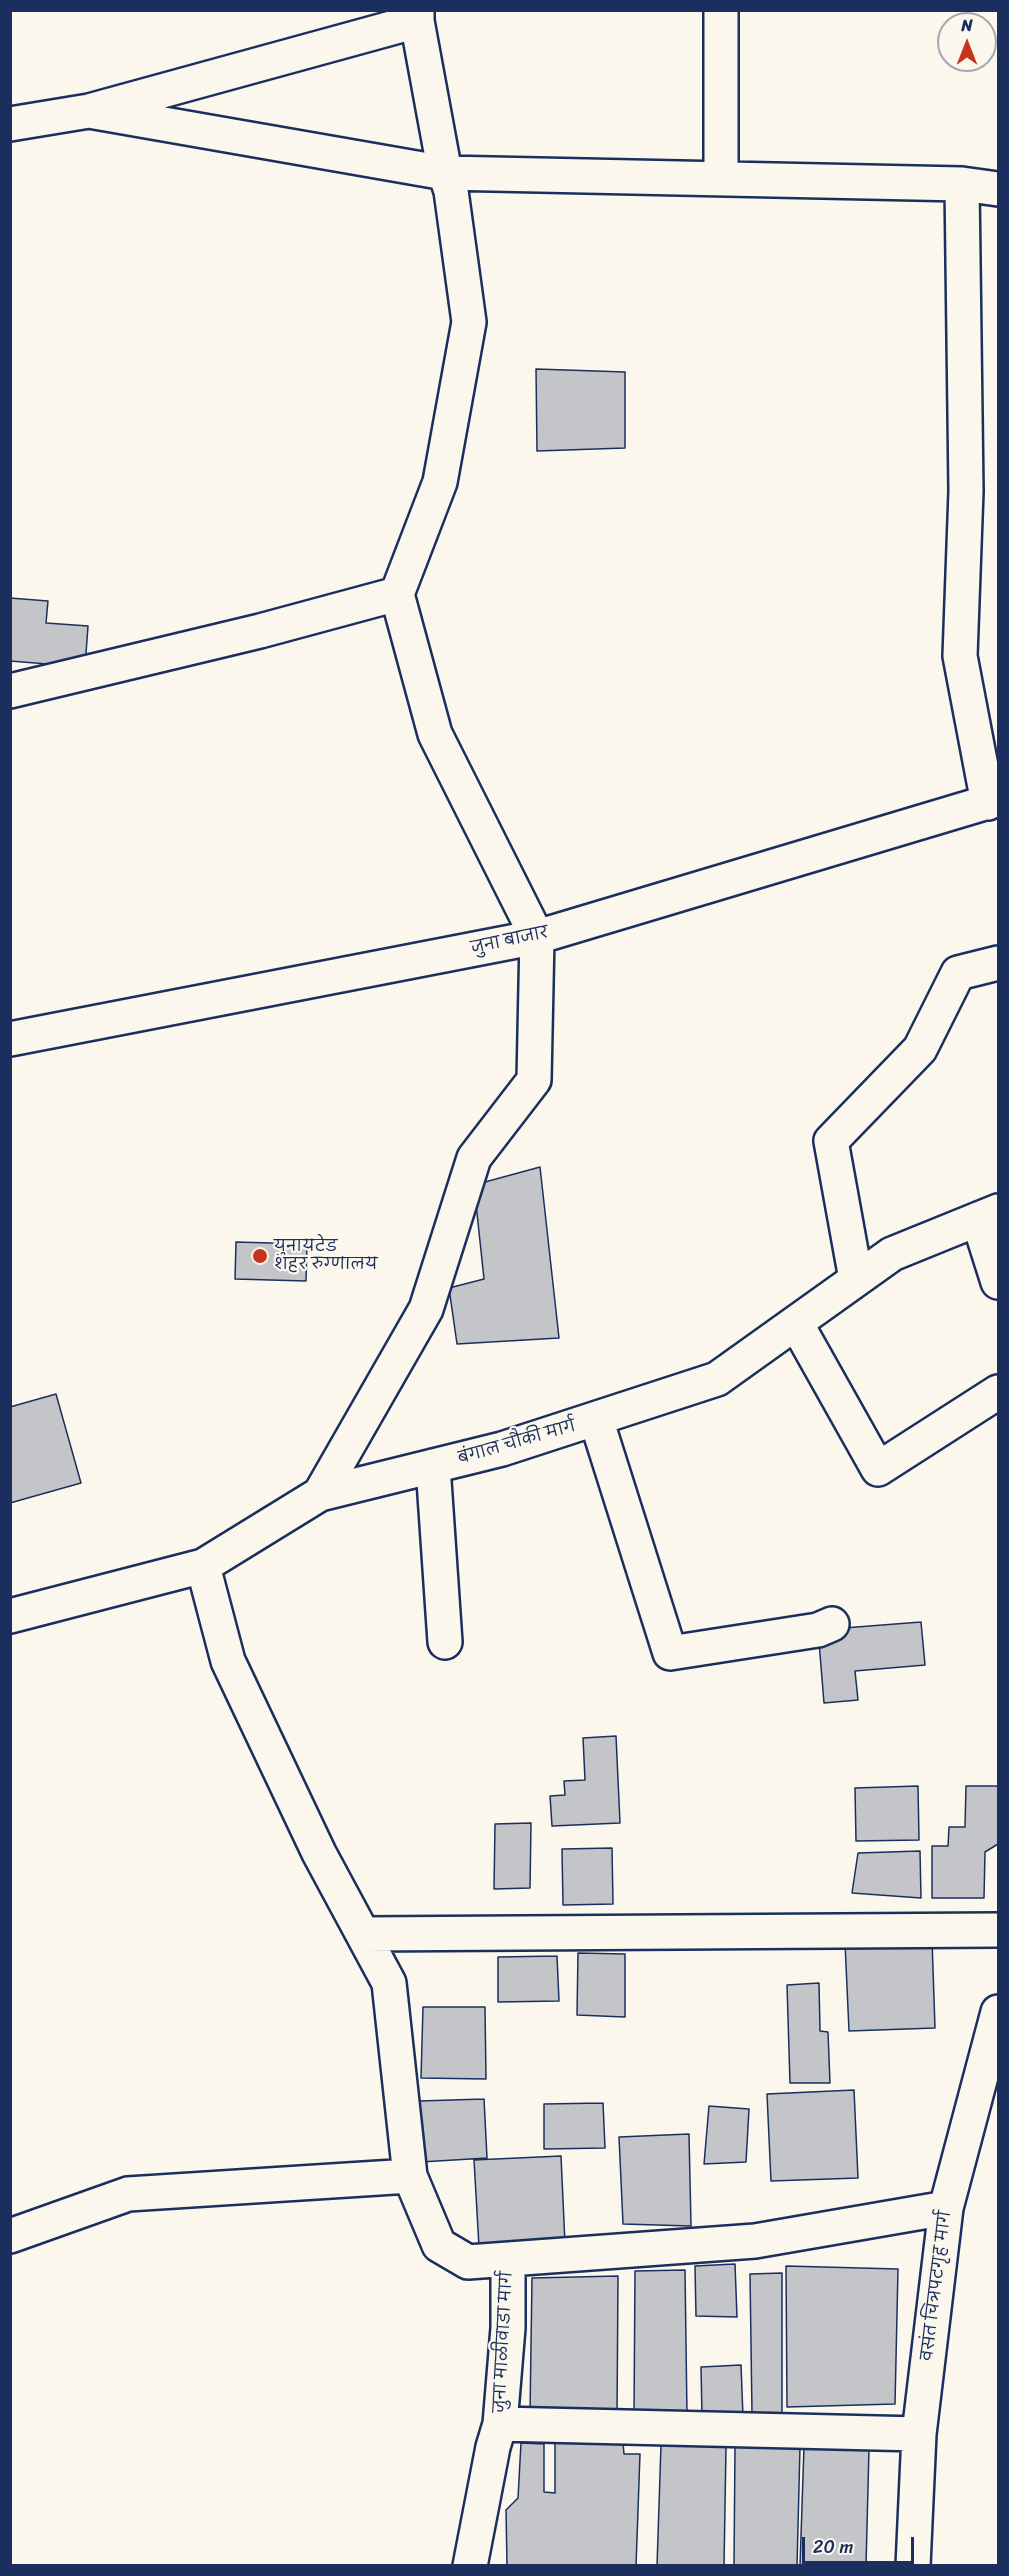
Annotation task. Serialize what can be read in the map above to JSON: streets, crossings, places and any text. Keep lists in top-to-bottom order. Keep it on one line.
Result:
{"streets":{"street":["जुना बाजार","बंगाल चौकी मार्ग","वसंत चित्रपटगृह मार्ग","जुना माळीवाडा मार्ग"]},"places":["युनायटेड शहर रुग्णालय"],"scale_bar":"20 m","north":"top"}
